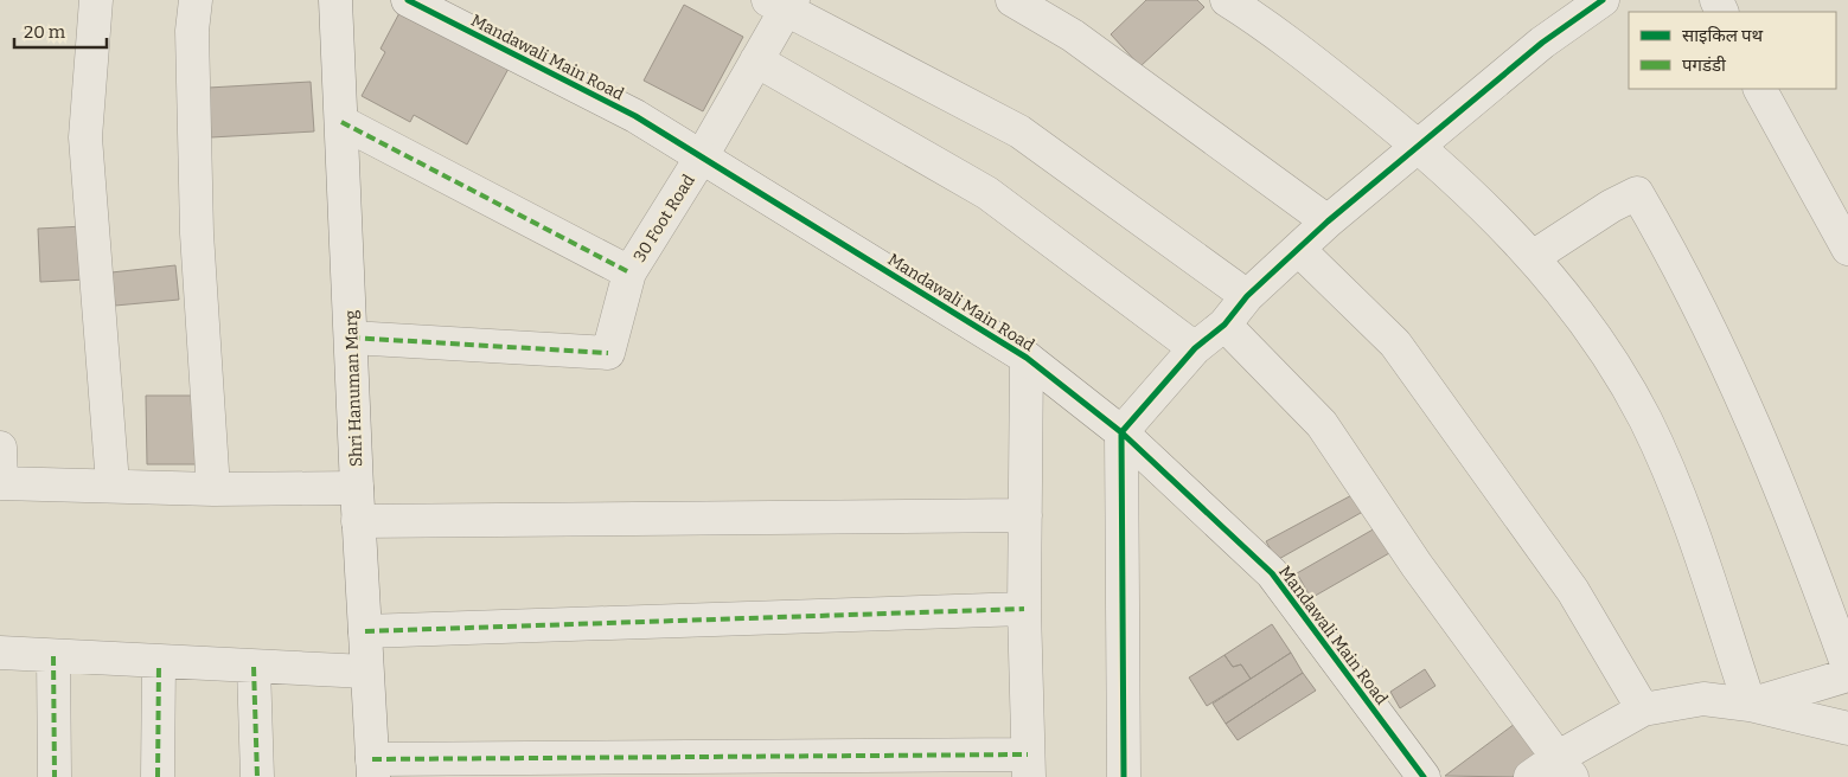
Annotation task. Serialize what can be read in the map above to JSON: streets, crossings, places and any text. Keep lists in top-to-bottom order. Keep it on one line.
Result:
{"streets":{"street":["Mandawali Main Road","30 Foot Road","Shri Hanuman Marg"]},"crossings":[["Mandawali Main Road","30 Foot Road"],["30 Foot Road","Shri Hanuman Marg"]],"legend":["साइकिल पथ","पगडंडी"],"scale_bar":"20 m"}
